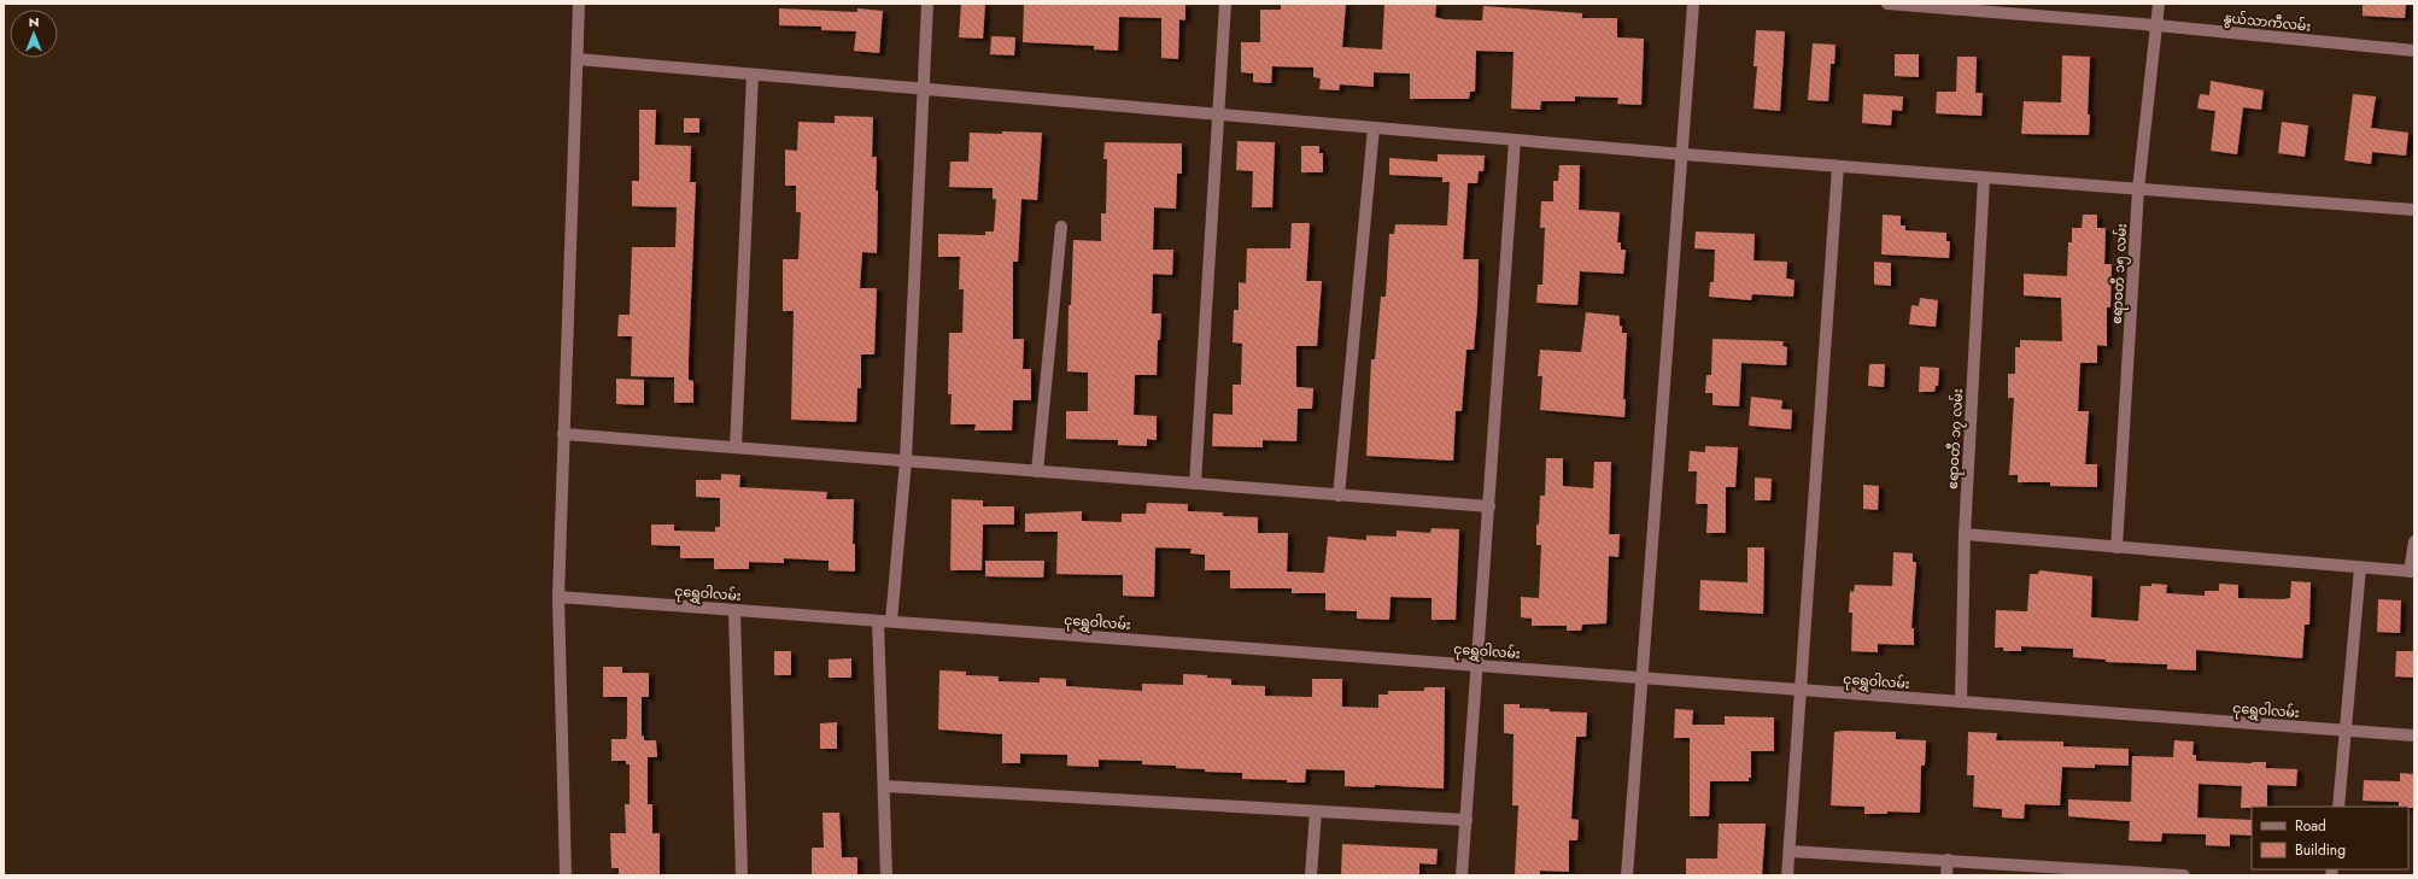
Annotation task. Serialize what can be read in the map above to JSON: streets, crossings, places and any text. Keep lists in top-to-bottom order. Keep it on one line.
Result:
{"streets":{"street":["နွယ်သာကီလမ်း","ဧရာဝတီ ၁၅ လမ်း","ဧရာဝတီ ၁၇ လမ်း","ငုရွှေဝါလမ်း"]},"crossings":[["နွယ်သာကီလမ်း","ဧရာဝတီ ၁၅ လမ်း"],["ဧရာဝတီ ၁၇ လမ်း","ငုရွှေဝါလမ်း"]],"legend":["Road","Building"],"north":"top"}
